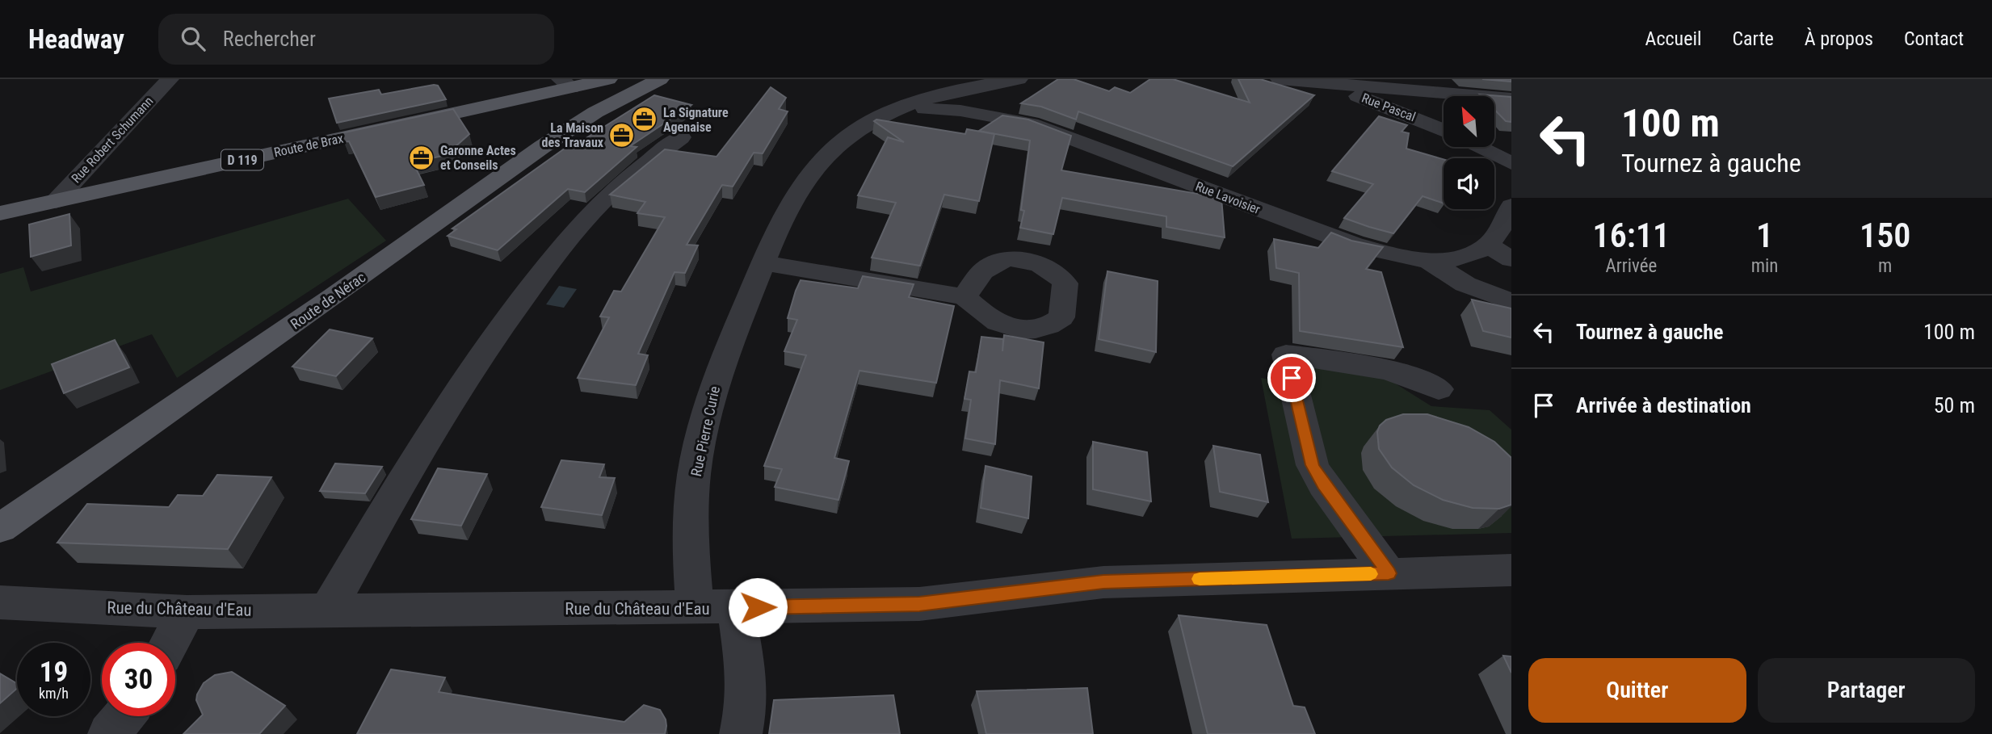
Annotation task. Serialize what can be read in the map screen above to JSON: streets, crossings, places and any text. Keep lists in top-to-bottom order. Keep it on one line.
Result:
{"streets":{"main road":["Route de Brax","D 119","Route de Nérac"],"street":["Rue Pascal","Rue Robert Schumann","Rue Lavoisier","Rue Pierre Curie","Rue du Château d'Eau"]},"crossings":[["Rue Robert Schumann","Route de Brax"],["Route de Brax","D 119"],["Route de Brax","Route de Nérac"],["Rue Lavoisier","Rue Pierre Curie"],["Rue Pierre Curie","Rue du Château d'Eau"]],"places":{"office":["La Signature Agenaise","La Maison des Travaux","Garonne Actes et Conseils"]},"north":"top left","page":{"header":"Headway","search":"Rechercher","nav":["Accueil","Carte","À propos","Contact"],"turn":["100 m","Tournez à gauche"],"eta":["16:11","Arrivée","1","min","150","m"],"list":[{"name":"Tournez à gauche","value":"100 m"},{"name":"Arrivée à destination","value":"50 m"}],"speed":"19 km/h","limit":"30","buttons":["Quitter","Partager"]}}
